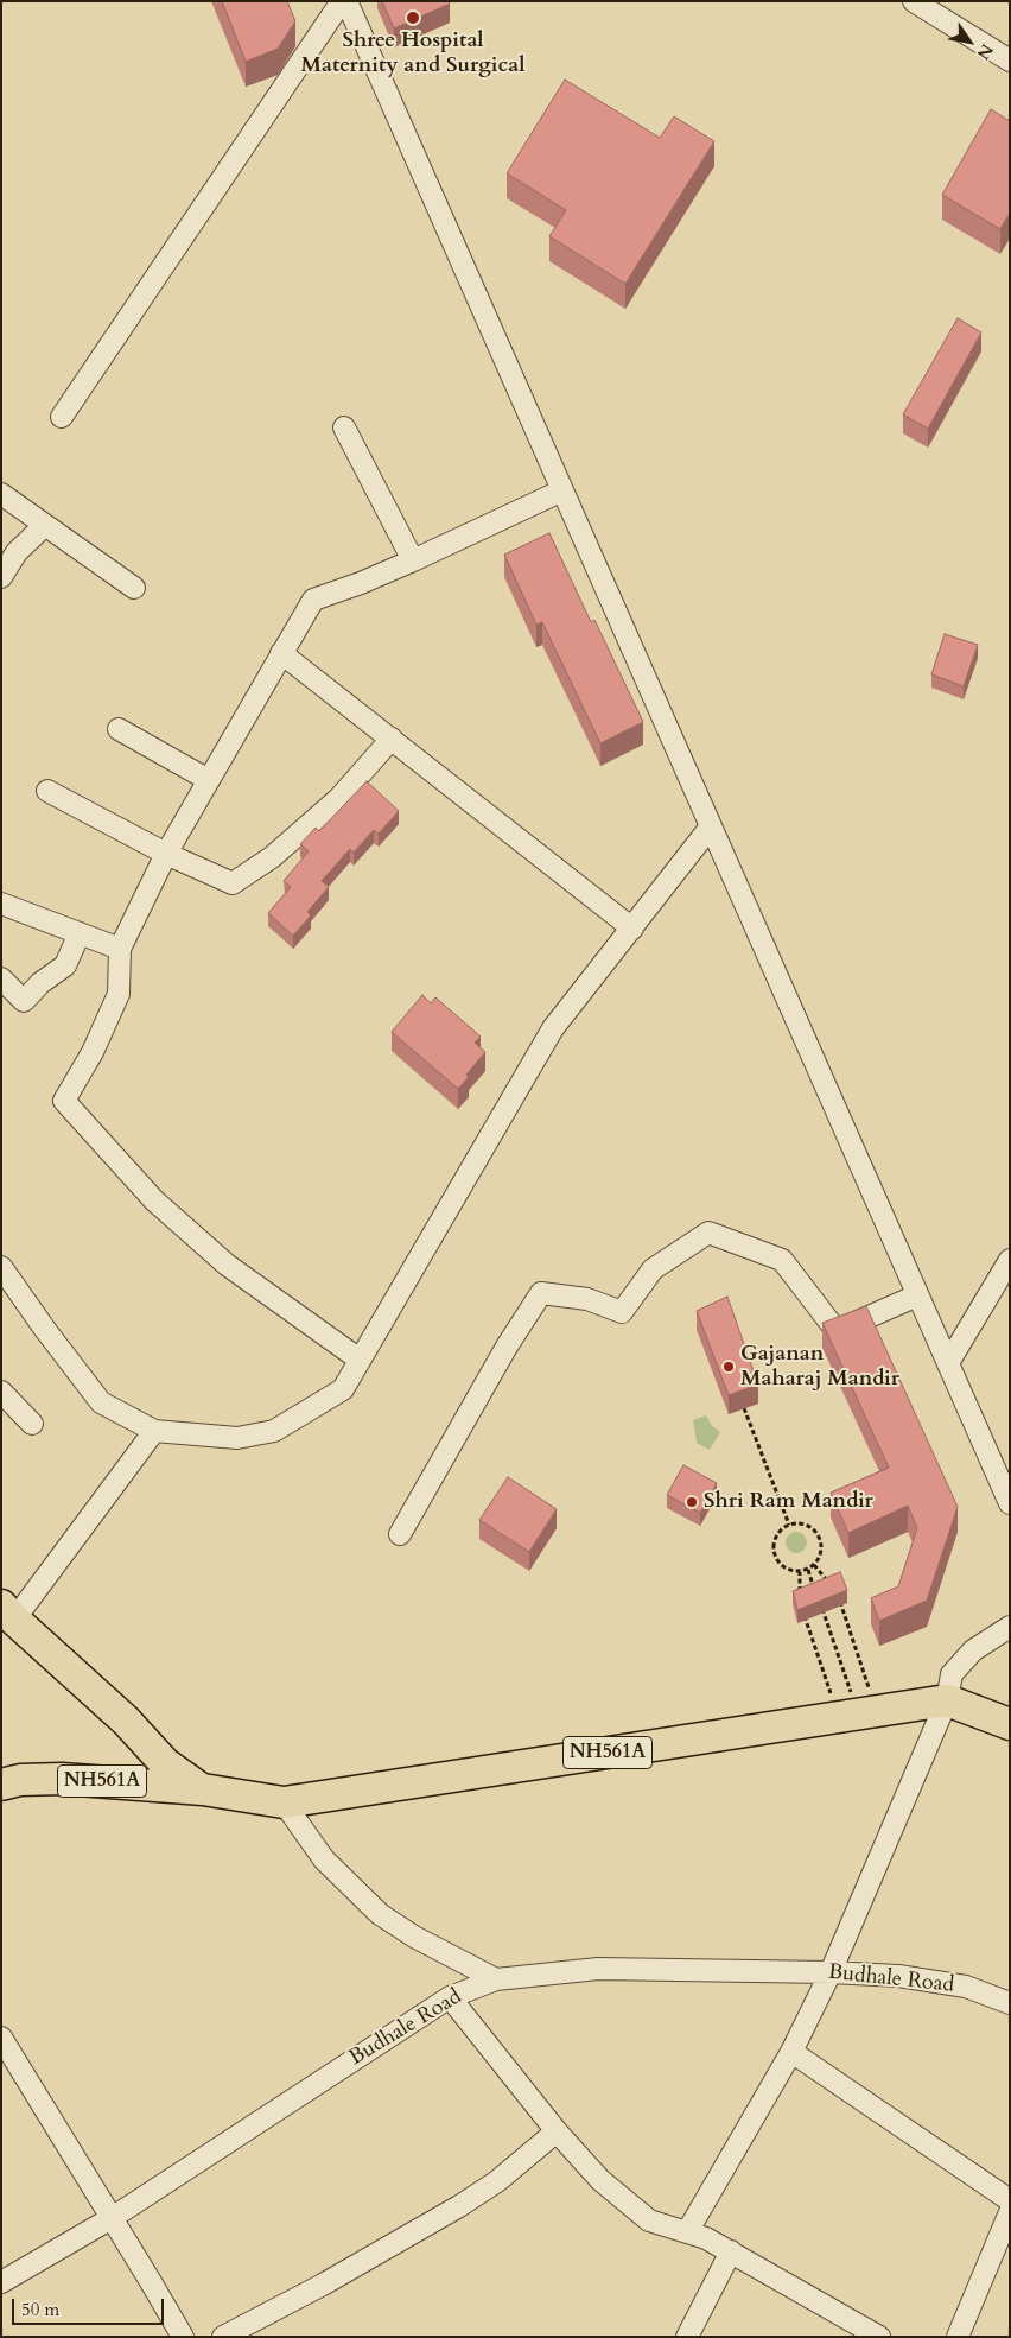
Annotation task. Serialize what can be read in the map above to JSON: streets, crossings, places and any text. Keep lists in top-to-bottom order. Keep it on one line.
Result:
{"streets":{"highway":["NH561A"],"street":["Budhale Road"]},"places":["Shree Hospital Maternity and Surgical","Gajanan Maharaj Mandir","Shri Ram Mandir"],"scale_bar":"50 m","north":"bottom right"}
